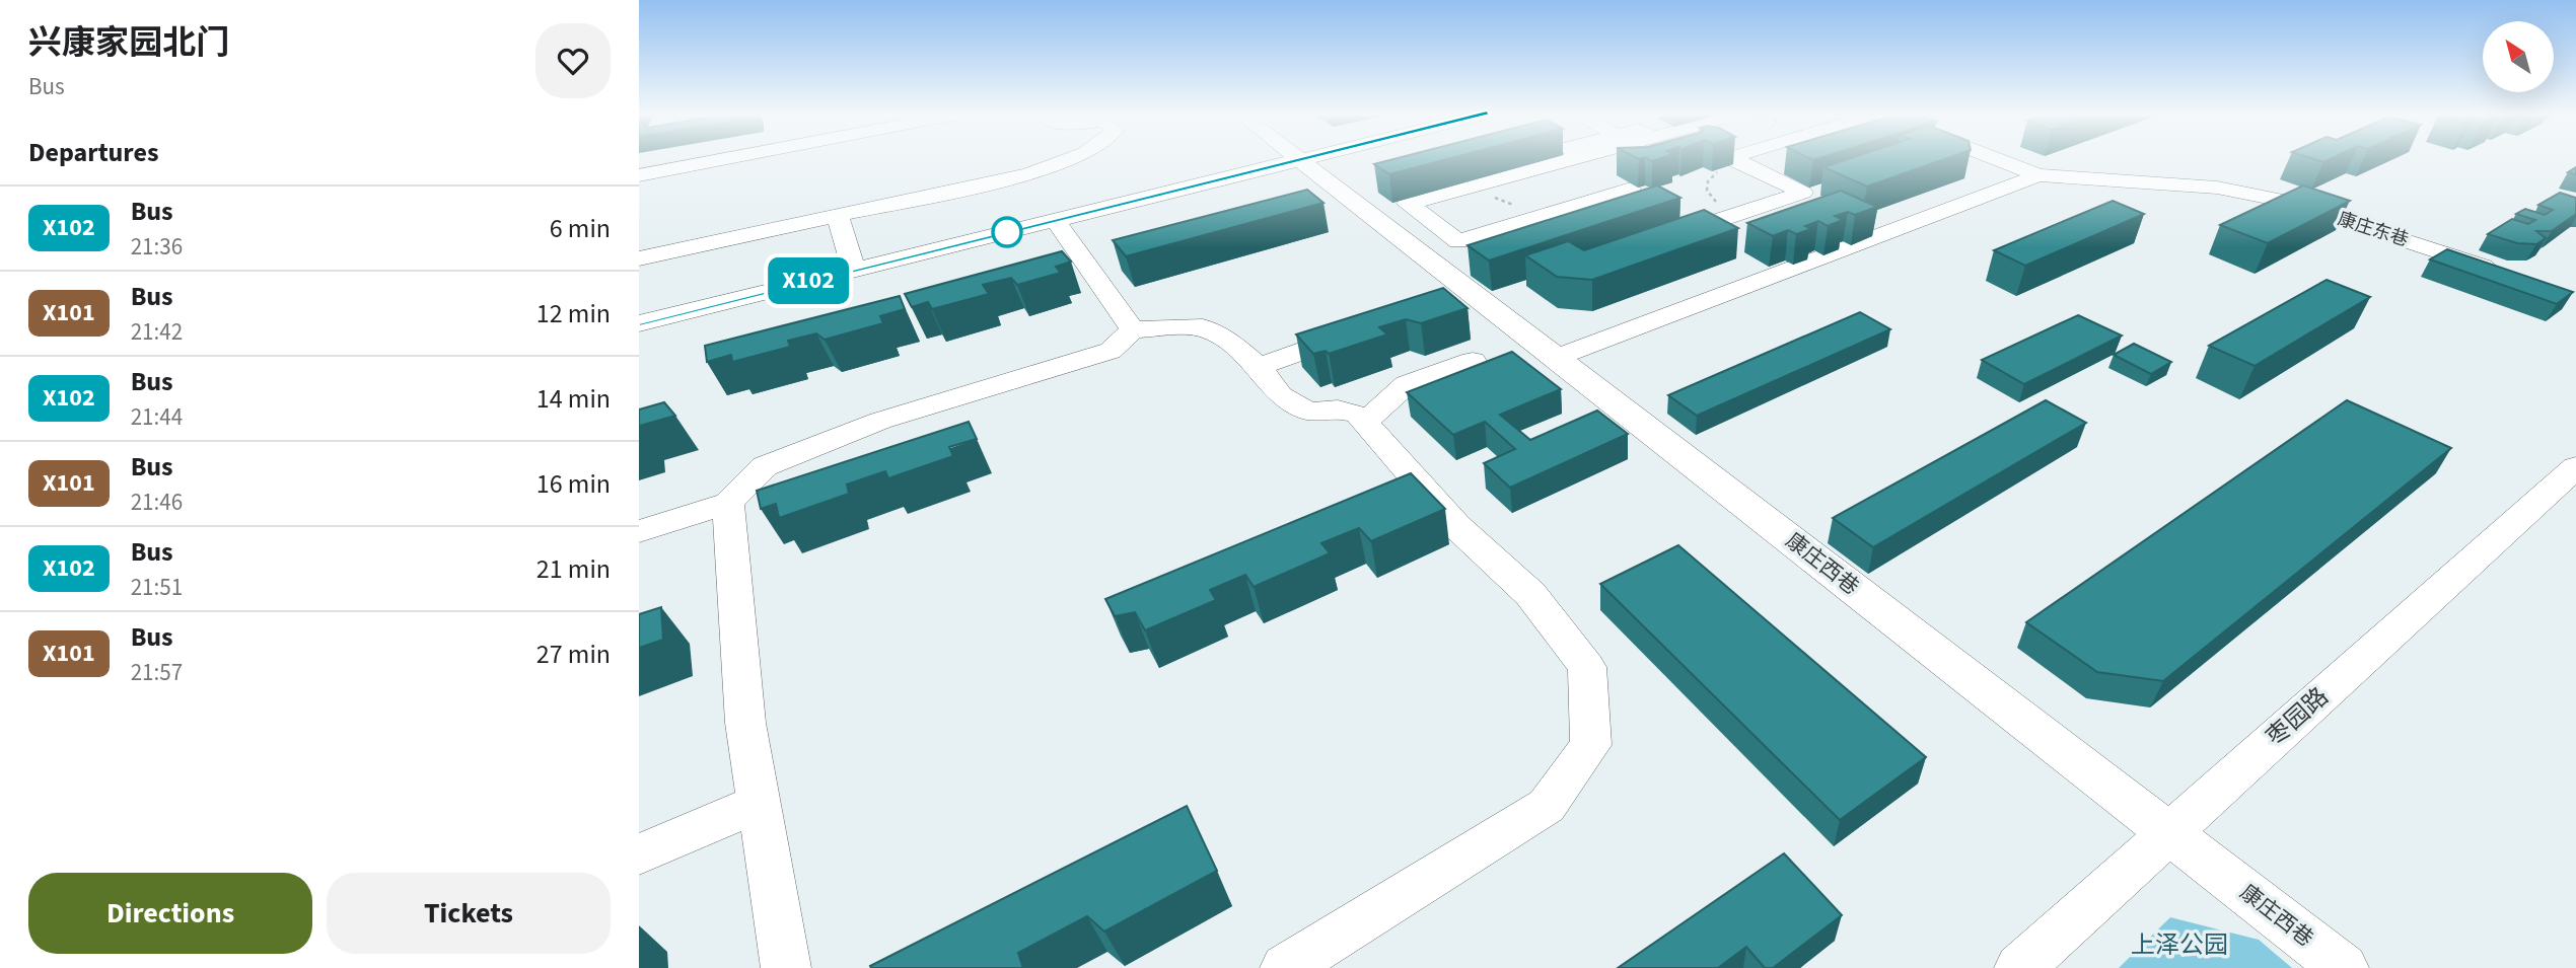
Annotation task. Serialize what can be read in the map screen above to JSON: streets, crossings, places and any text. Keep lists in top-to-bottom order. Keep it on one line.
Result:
{"streets":{"street":["康庄东巷","康庄西巷","枣园路"]},"crossings":[["康庄西巷","枣园路"]],"parks":["上泽公园"],"lines":["bus line X102"],"north":"top left","page":{"heading":[["兴康家园北门","Bus"],"Departures"],"on_map":"X102","list":[{"mark":"X102","name":"Bus","note":"21:36","value":"6 min"},{"mark":"X101","name":"Bus","note":"21:42","value":"12 min"},{"mark":"X102","name":"Bus","note":"21:44","value":"14 min"},{"mark":"X101","name":"Bus","note":"21:46","value":"16 min"},{"mark":"X102","name":"Bus","note":"21:51","value":"21 min"},{"mark":"X101","name":"Bus","note":"21:57","value":"27 min"}],"buttons":["Directions","Tickets"]}}
